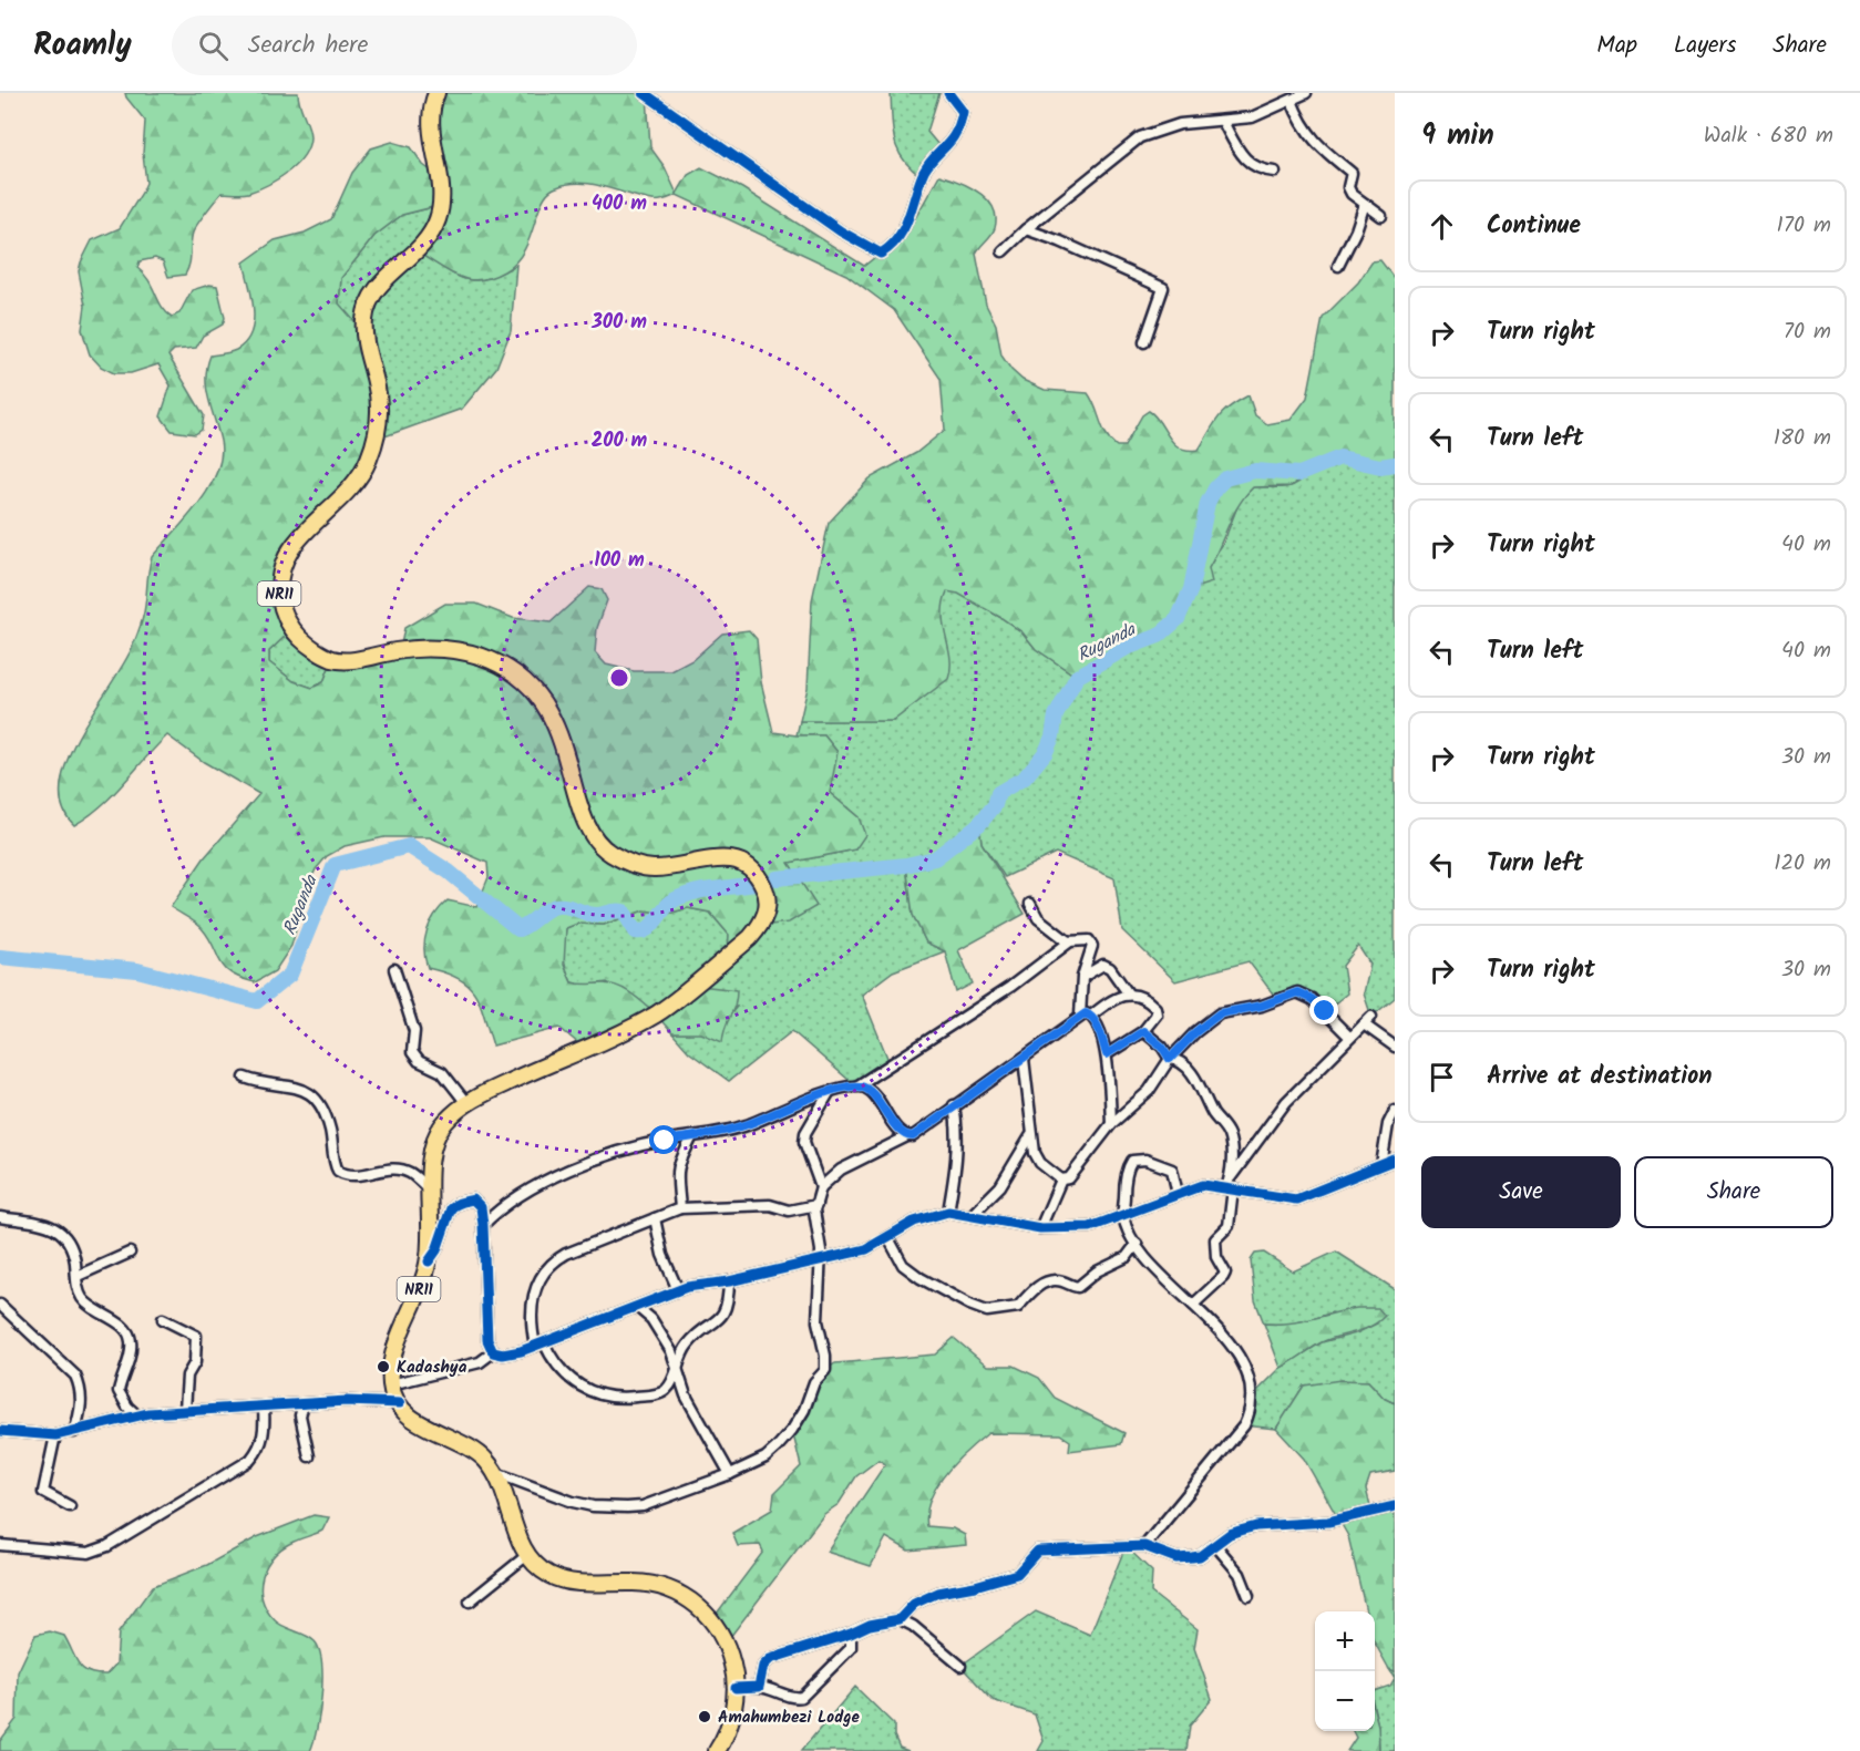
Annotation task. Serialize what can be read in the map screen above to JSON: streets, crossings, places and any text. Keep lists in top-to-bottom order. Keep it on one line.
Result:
{"streets":{"highway":["NR11"]},"water":["Ruganda"],"places":["Kadashya","Amahumbezi Lodge"],"page":{"header":"Roamly","search":"Search here","nav":["Map","Layers","Share"],"heading":["9 min","Walk · 680 m"],"list":[["Continue","170 m"],["Turn right","70 m"],["Turn left","180 m"],["Turn right","40 m"],["Turn left","40 m"],["Turn right","30 m"],["Turn left","120 m"],["Turn right","30 m"],"Arrive at destination"],"buttons":["Save","Share"],"map_buttons":["+","−"]},"rings":["400 m","300 m","200 m","100 m"]}
